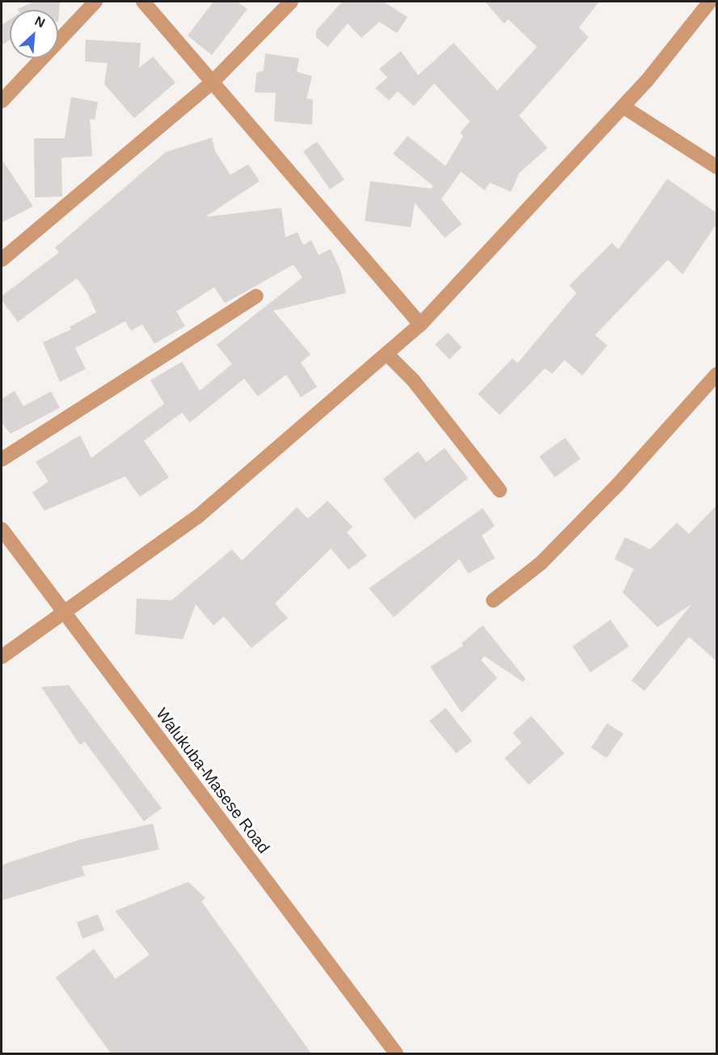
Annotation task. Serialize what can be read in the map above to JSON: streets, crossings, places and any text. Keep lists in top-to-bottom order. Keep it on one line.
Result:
{"streets":{"street":["Walukuba-Masese Road"]},"north":"top right"}
